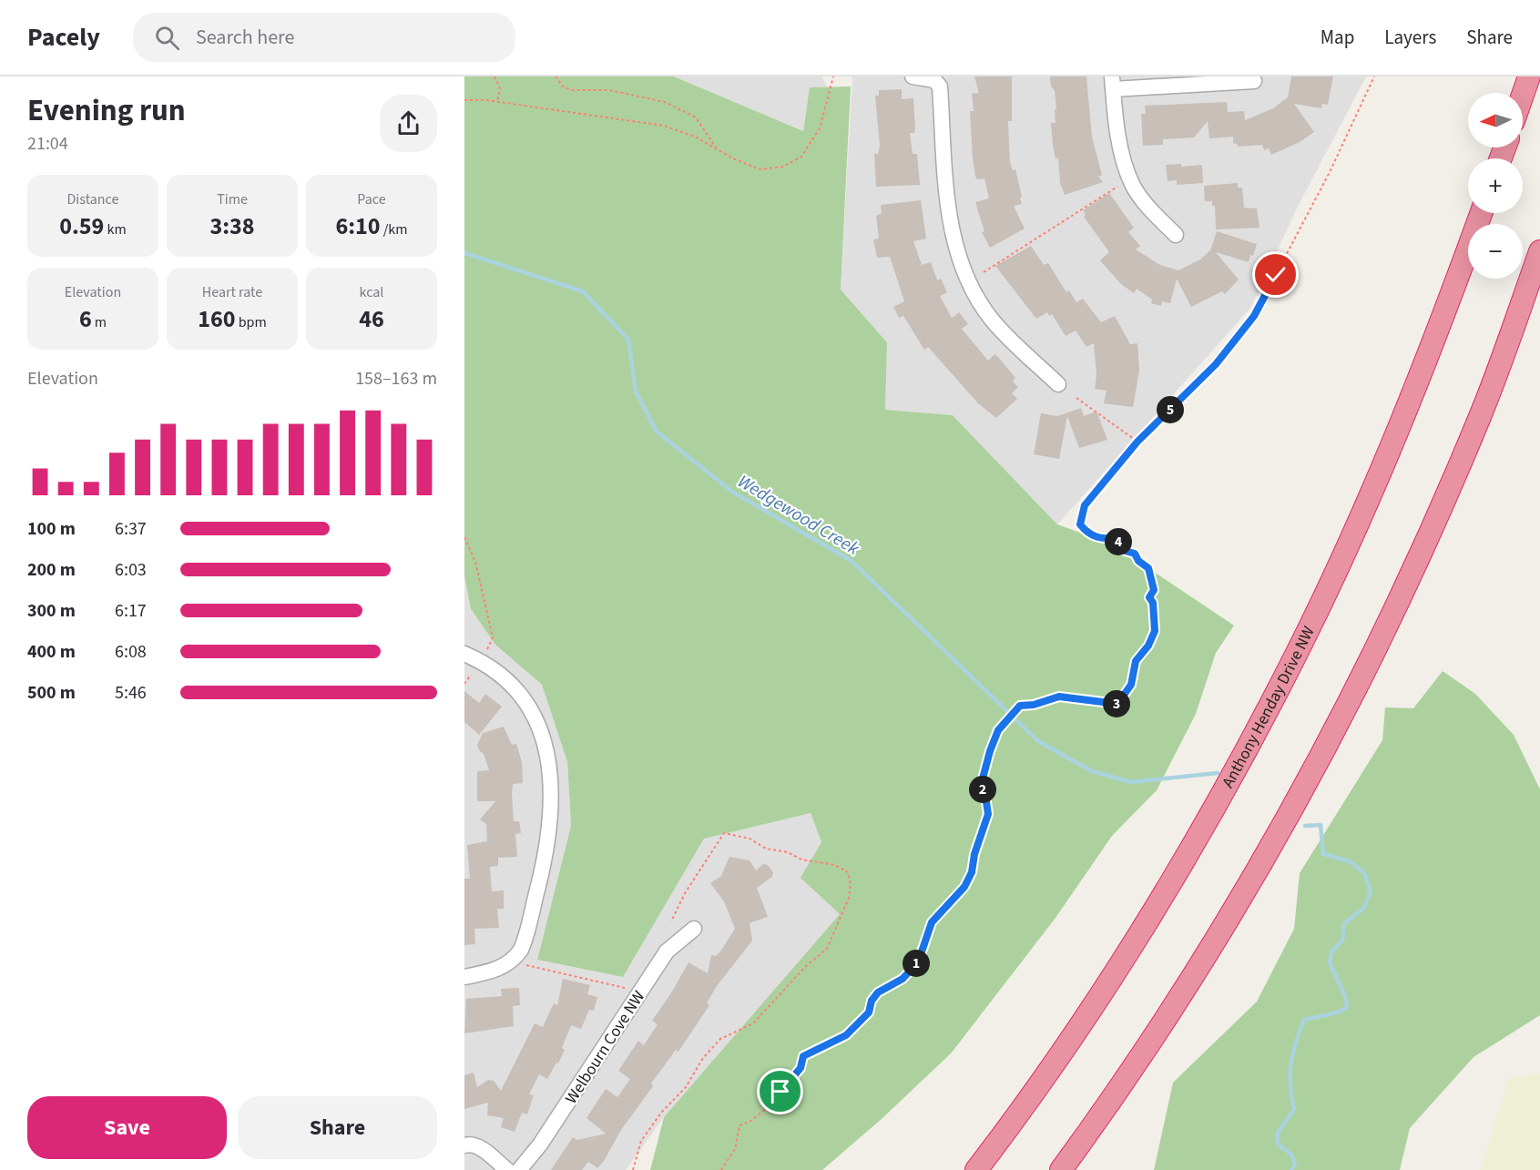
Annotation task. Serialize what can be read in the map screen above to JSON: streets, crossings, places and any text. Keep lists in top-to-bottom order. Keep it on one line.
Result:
{"streets":{"highway":["Anthony Henday Drive NW"],"street":["Welbourn Cove NW"]},"water":["Wedgewood Creek"],"north":"left","page":{"header":"Pacely","search":"Search here","nav":["Map","Layers","Share"],"heading":["Evening run","21:04"],"map_buttons":["+","−"],"stats":[["Distance","0.59 km"],["Time","3:38"],["Pace","6:10 /km"],["Elevation","6 m"],["Heart rate","160 bpm"],["kcal","46"]],"chart":["Elevation","158–163 m"],"pins":["5","4","3","2","1"],"list":[{"name":"100 m","note":"6:37"},{"name":"200 m","note":"6:03"},{"name":"300 m","note":"6:17"},{"name":"400 m","note":"6:08"},{"name":"500 m","note":"5:46"}],"buttons":["Save","Share"]}}
